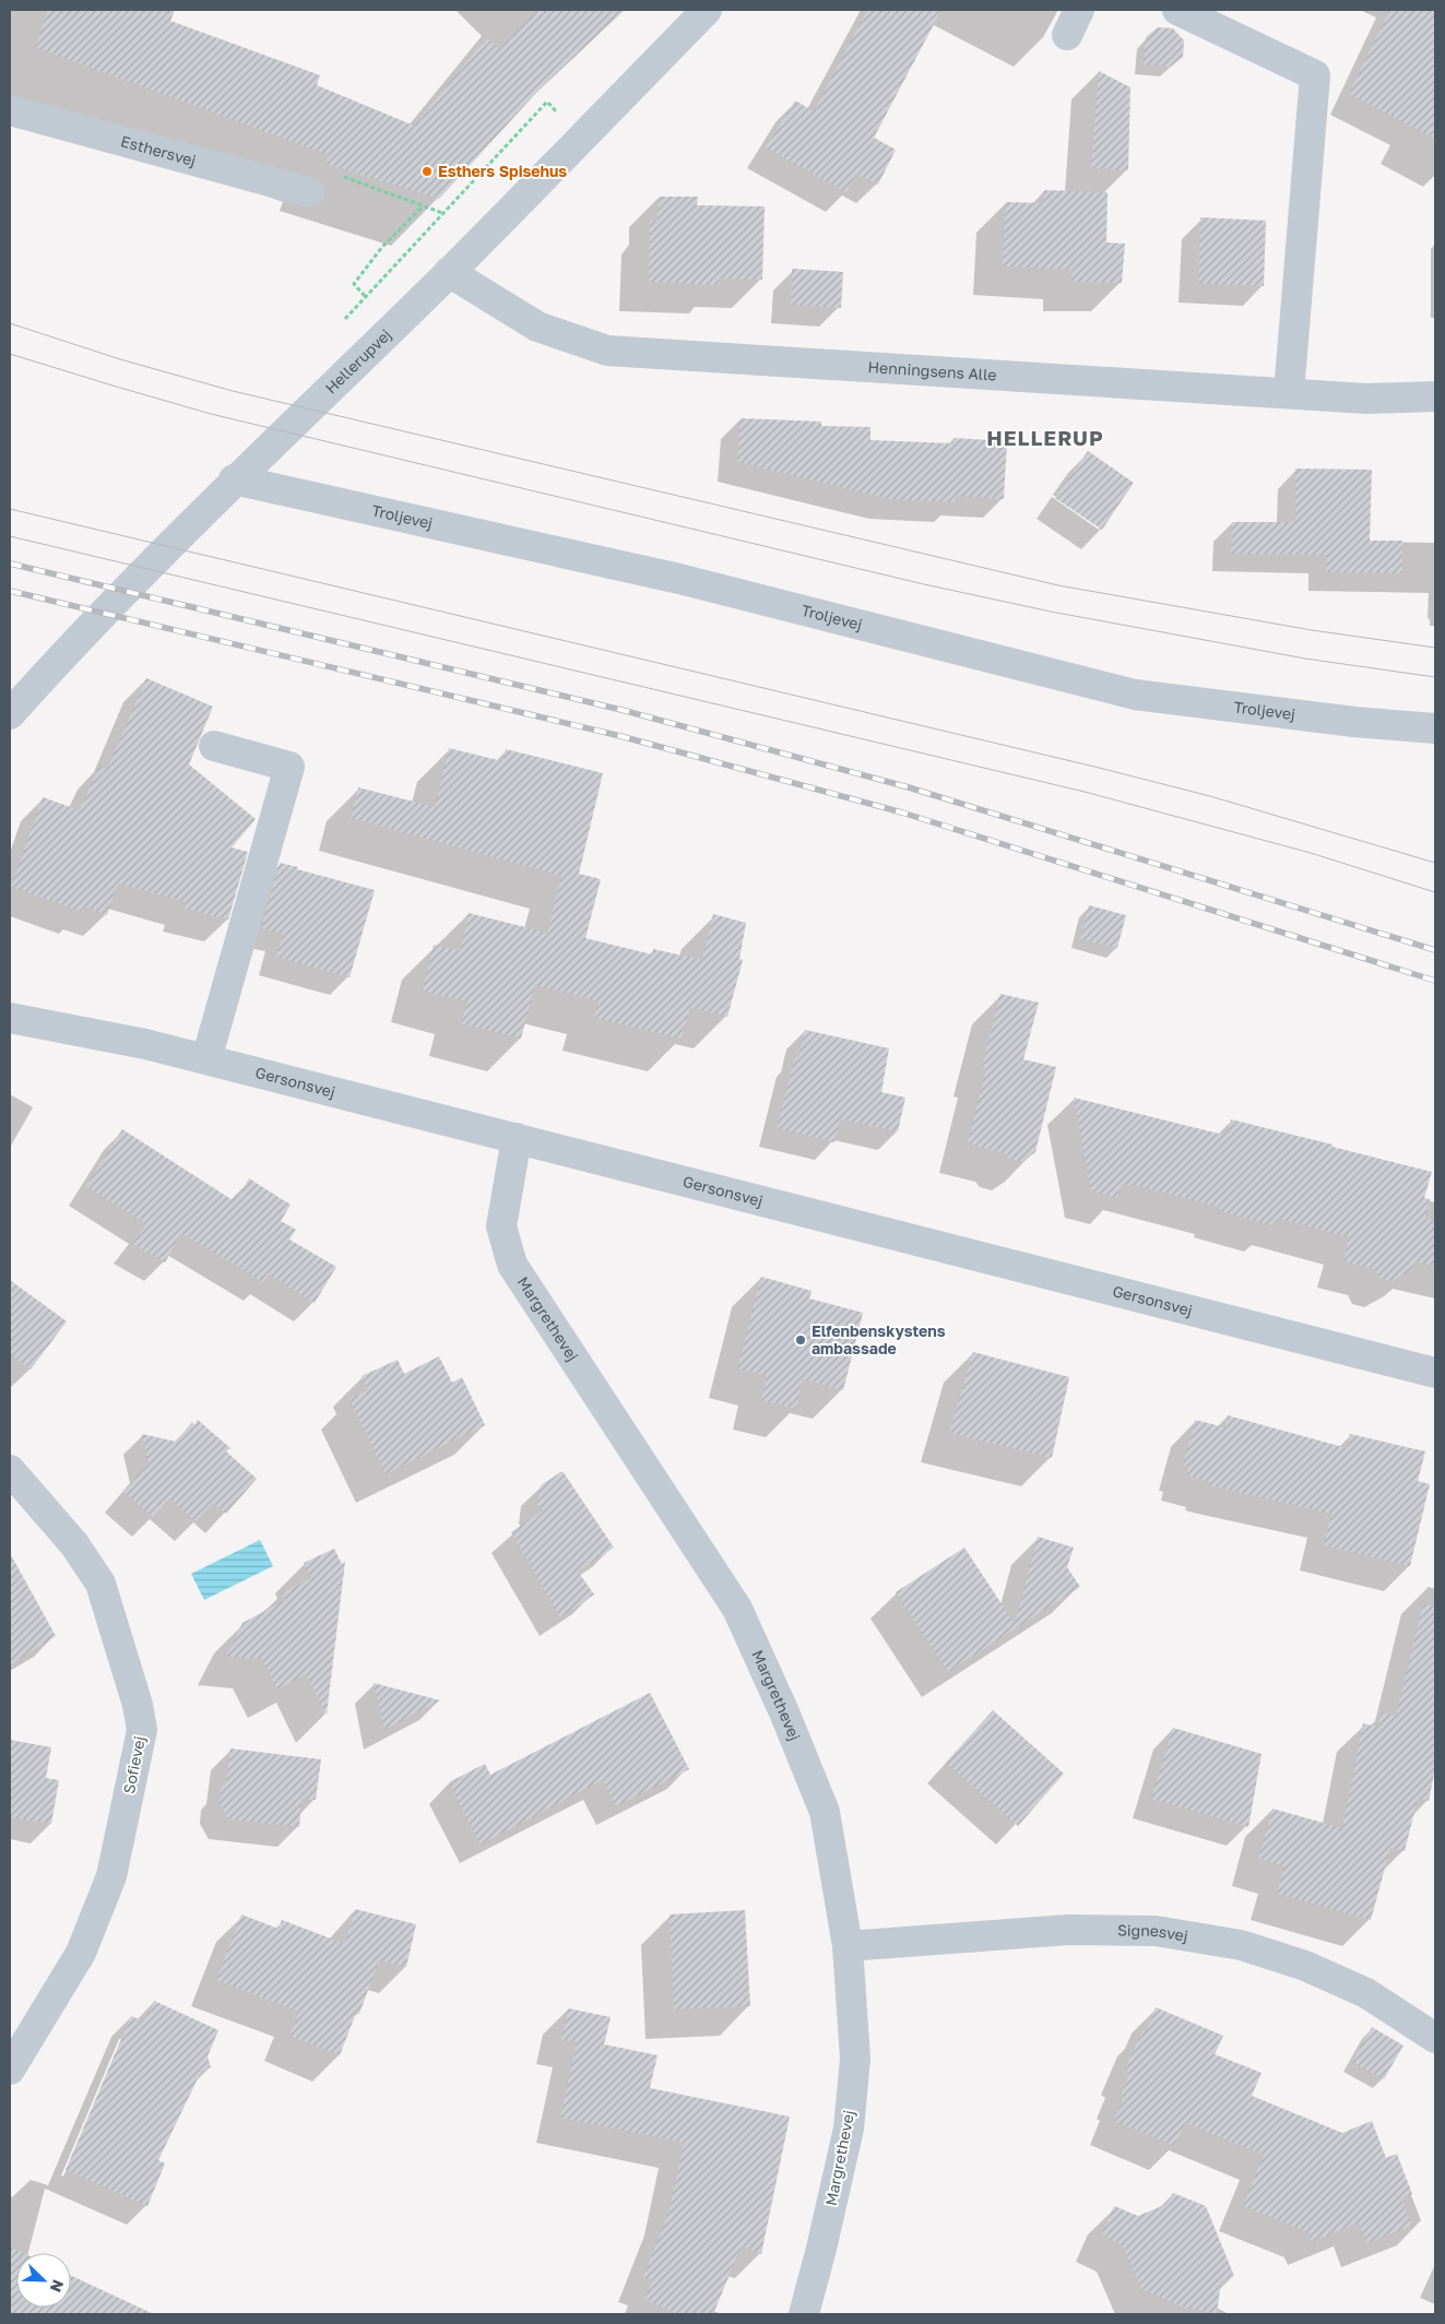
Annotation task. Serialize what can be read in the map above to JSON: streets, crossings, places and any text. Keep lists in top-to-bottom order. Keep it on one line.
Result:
{"streets":{"street":["Esthersvej","Hellerupvej","Henningsens Alle","Troljevej","Gersonsvej","Margrethevej","Sofievej","Signesvej"]},"crossings":[["Hellerupvej","Henningsens Alle"],["Hellerupvej","Troljevej"],["Gersonsvej","Margrethevej"],["Margrethevej","Signesvej"]],"districts":["HELLERUP"],"places":["Esthers Spisehus","Elfenbenskystens ambassade"],"north":"bottom right"}
